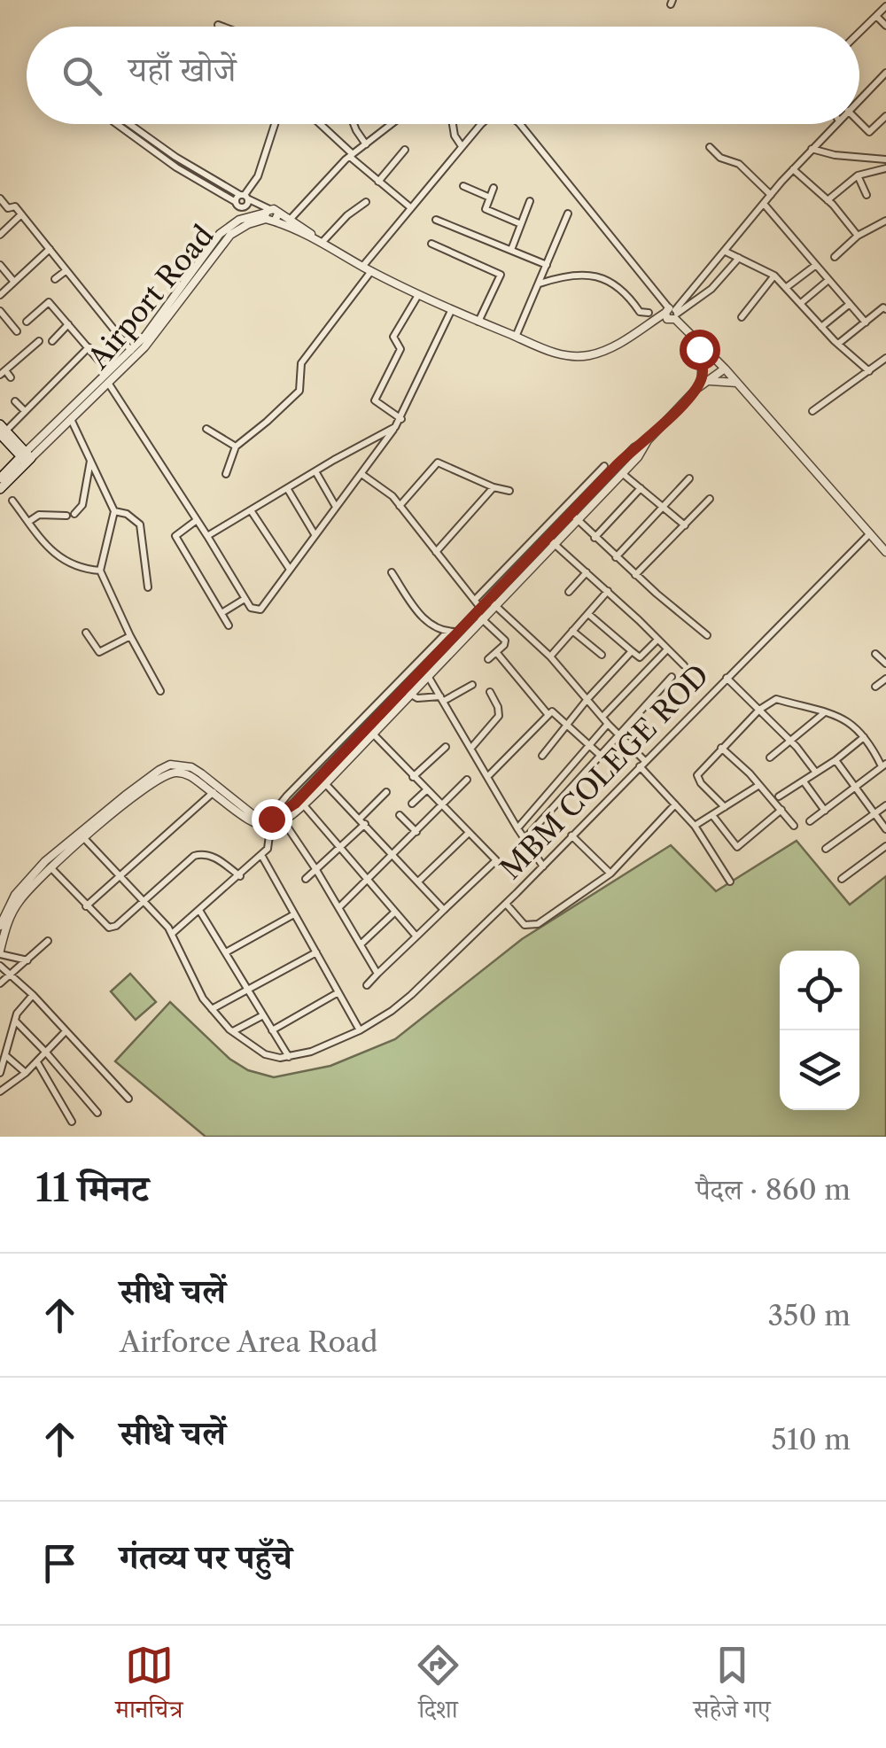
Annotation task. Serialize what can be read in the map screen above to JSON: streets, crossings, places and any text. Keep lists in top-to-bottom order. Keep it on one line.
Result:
{"streets":{"main road":["Airport Road"],"street":["MBM COLEGE ROD"]},"page":{"search":"यहाँ खोजें","heading":["11 मिनट","पैदल · 860 m"],"list":[["सीधे चलें","Airforce Area Road","350 m"],["सीधे चलें","510 m"],"गंतव्य पर पहुँचे"],"nav":["मानचित्र","दिशा","सहेजे गए"]}}
